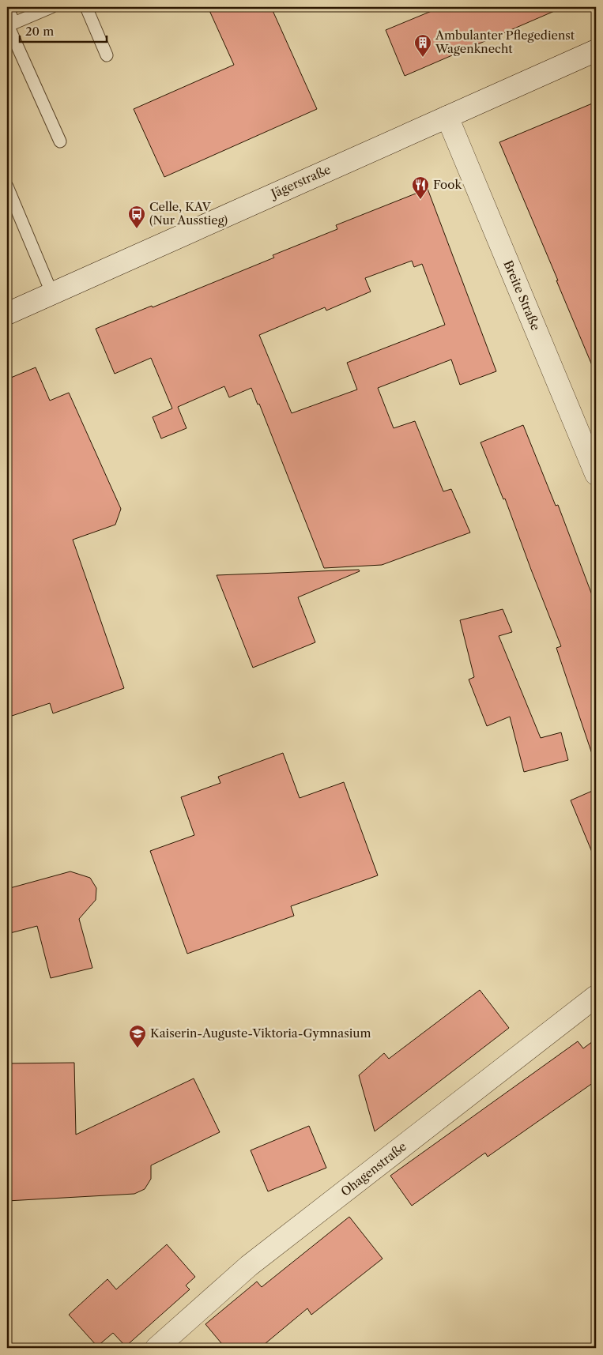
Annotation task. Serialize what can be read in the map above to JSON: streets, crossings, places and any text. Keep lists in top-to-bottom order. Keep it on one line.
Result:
{"streets":{"street":["Jägerstraße","Breite Straße","Ohagenstraße"]},"crossings":[["Jägerstraße","Breite Straße"]],"places":{"building":["Ambulanter Pflegedienst Wagenknecht"],"restaurant":["Fook"],"bus stop":["Celle, KAV (Nur Ausstieg)"],"school or university":["Kaiserin-Auguste-Viktoria-Gymnasium"]},"scale_bar":"20 m"}
